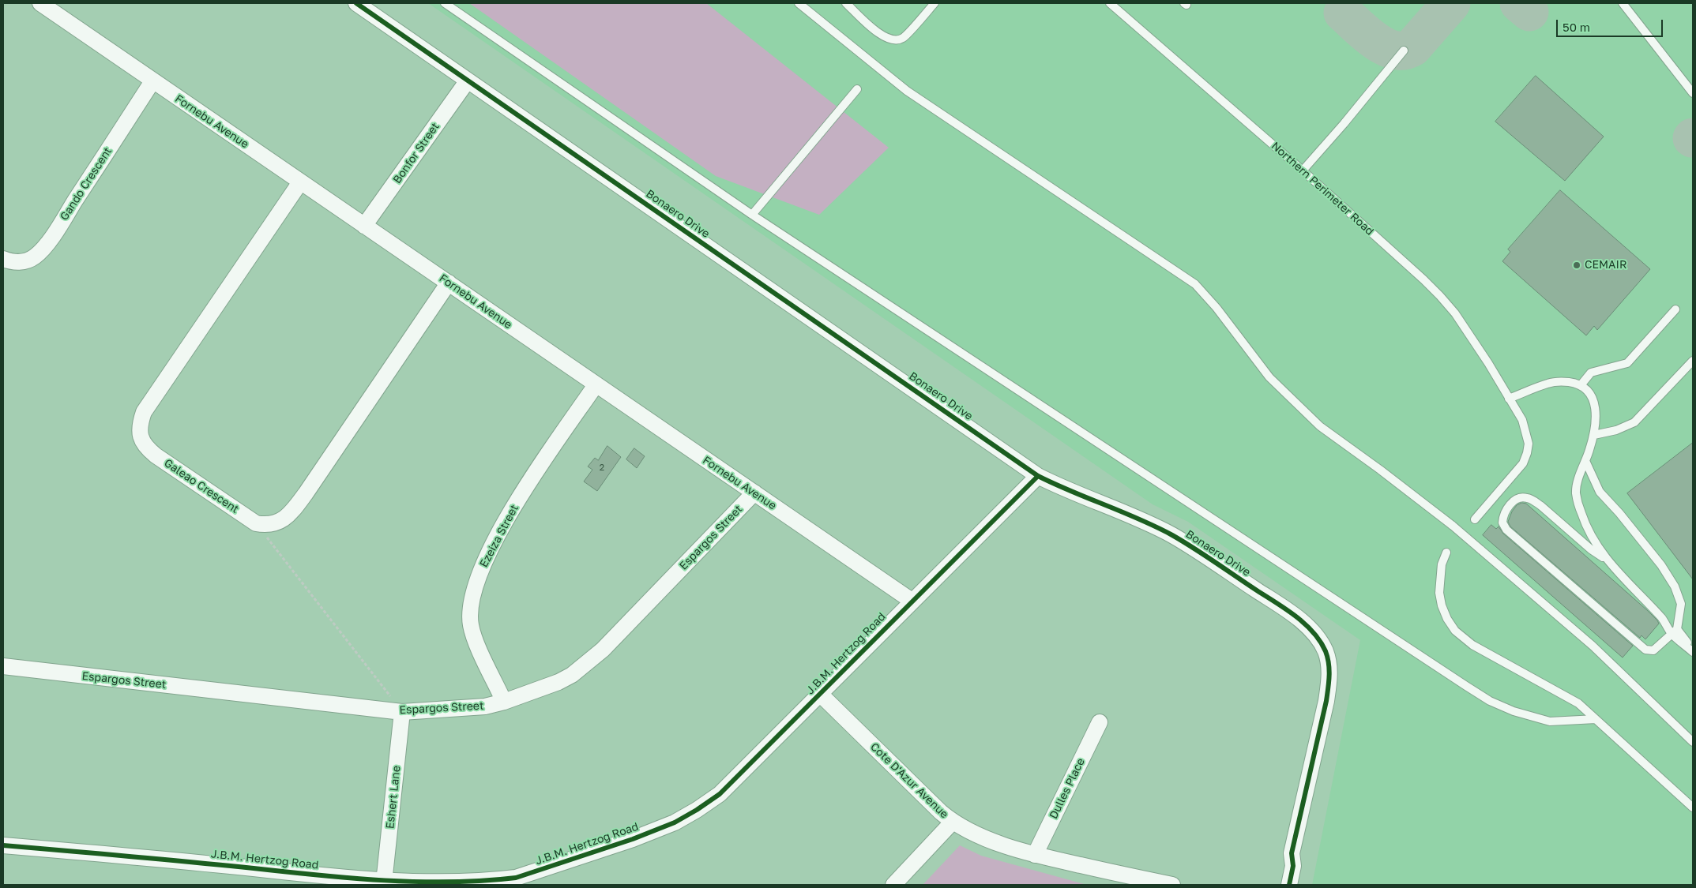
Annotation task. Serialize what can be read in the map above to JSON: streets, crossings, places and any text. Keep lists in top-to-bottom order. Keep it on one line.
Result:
{"streets":{"street":["Fornebu Avenue","Bonfor Street","Gando Crescent","Bonaero Drive","Galeao Crescent","Ezeiza Street","Espargos Street","J.B.M. Hertzog Road","Cote D'Azur Avenue","Dulles Place","Eshert Lane"],"lane":["Northern Perimeter Road"]},"crossings":[["Fornebu Avenue","Bonfor Street"],["Fornebu Avenue","Gando Crescent"],["Fornebu Avenue","Galeao Crescent"],["Fornebu Avenue","Ezeiza Street"],["Fornebu Avenue","Espargos Street"],["Fornebu Avenue","J.B.M. Hertzog Road"],["Bonfor Street","Bonaero Drive"],["Bonaero Drive","J.B.M. Hertzog Road"],["Ezeiza Street","Espargos Street"],["Espargos Street","Eshert Lane"],["J.B.M. Hertzog Road","Cote D'Azur Avenue"],["J.B.M. Hertzog Road","Eshert Lane"],["Cote D'Azur Avenue","Dulles Place"]],"places":["CEMAIR"],"house_numbers":["2"],"scale_bar":"50 m"}
